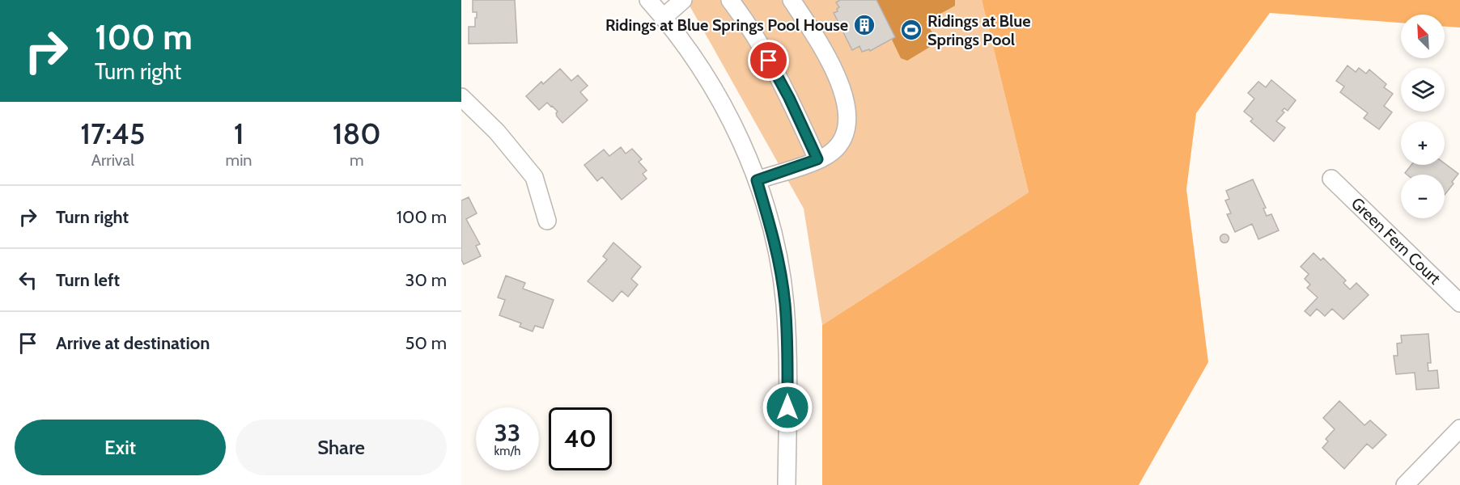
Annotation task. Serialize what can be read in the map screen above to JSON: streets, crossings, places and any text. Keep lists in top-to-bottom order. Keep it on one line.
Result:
{"streets":{"street":["Green Fern Court"]},"places":{"building":["Ridings at Blue Springs Pool House"],"sports":["Ridings at Blue Springs Pool"]},"north":"top left","page":{"turn":["100 m","Turn right"],"map_buttons":["+","−"],"eta":["17:45","Arrival","1","min","180","m"],"list":[{"name":"Turn right","value":"100 m"},{"name":"Turn left","value":"30 m"},{"name":"Arrive at destination","value":"50 m"}],"speed":"33 km/h","limit":"40","buttons":["Exit","Share"]}}
